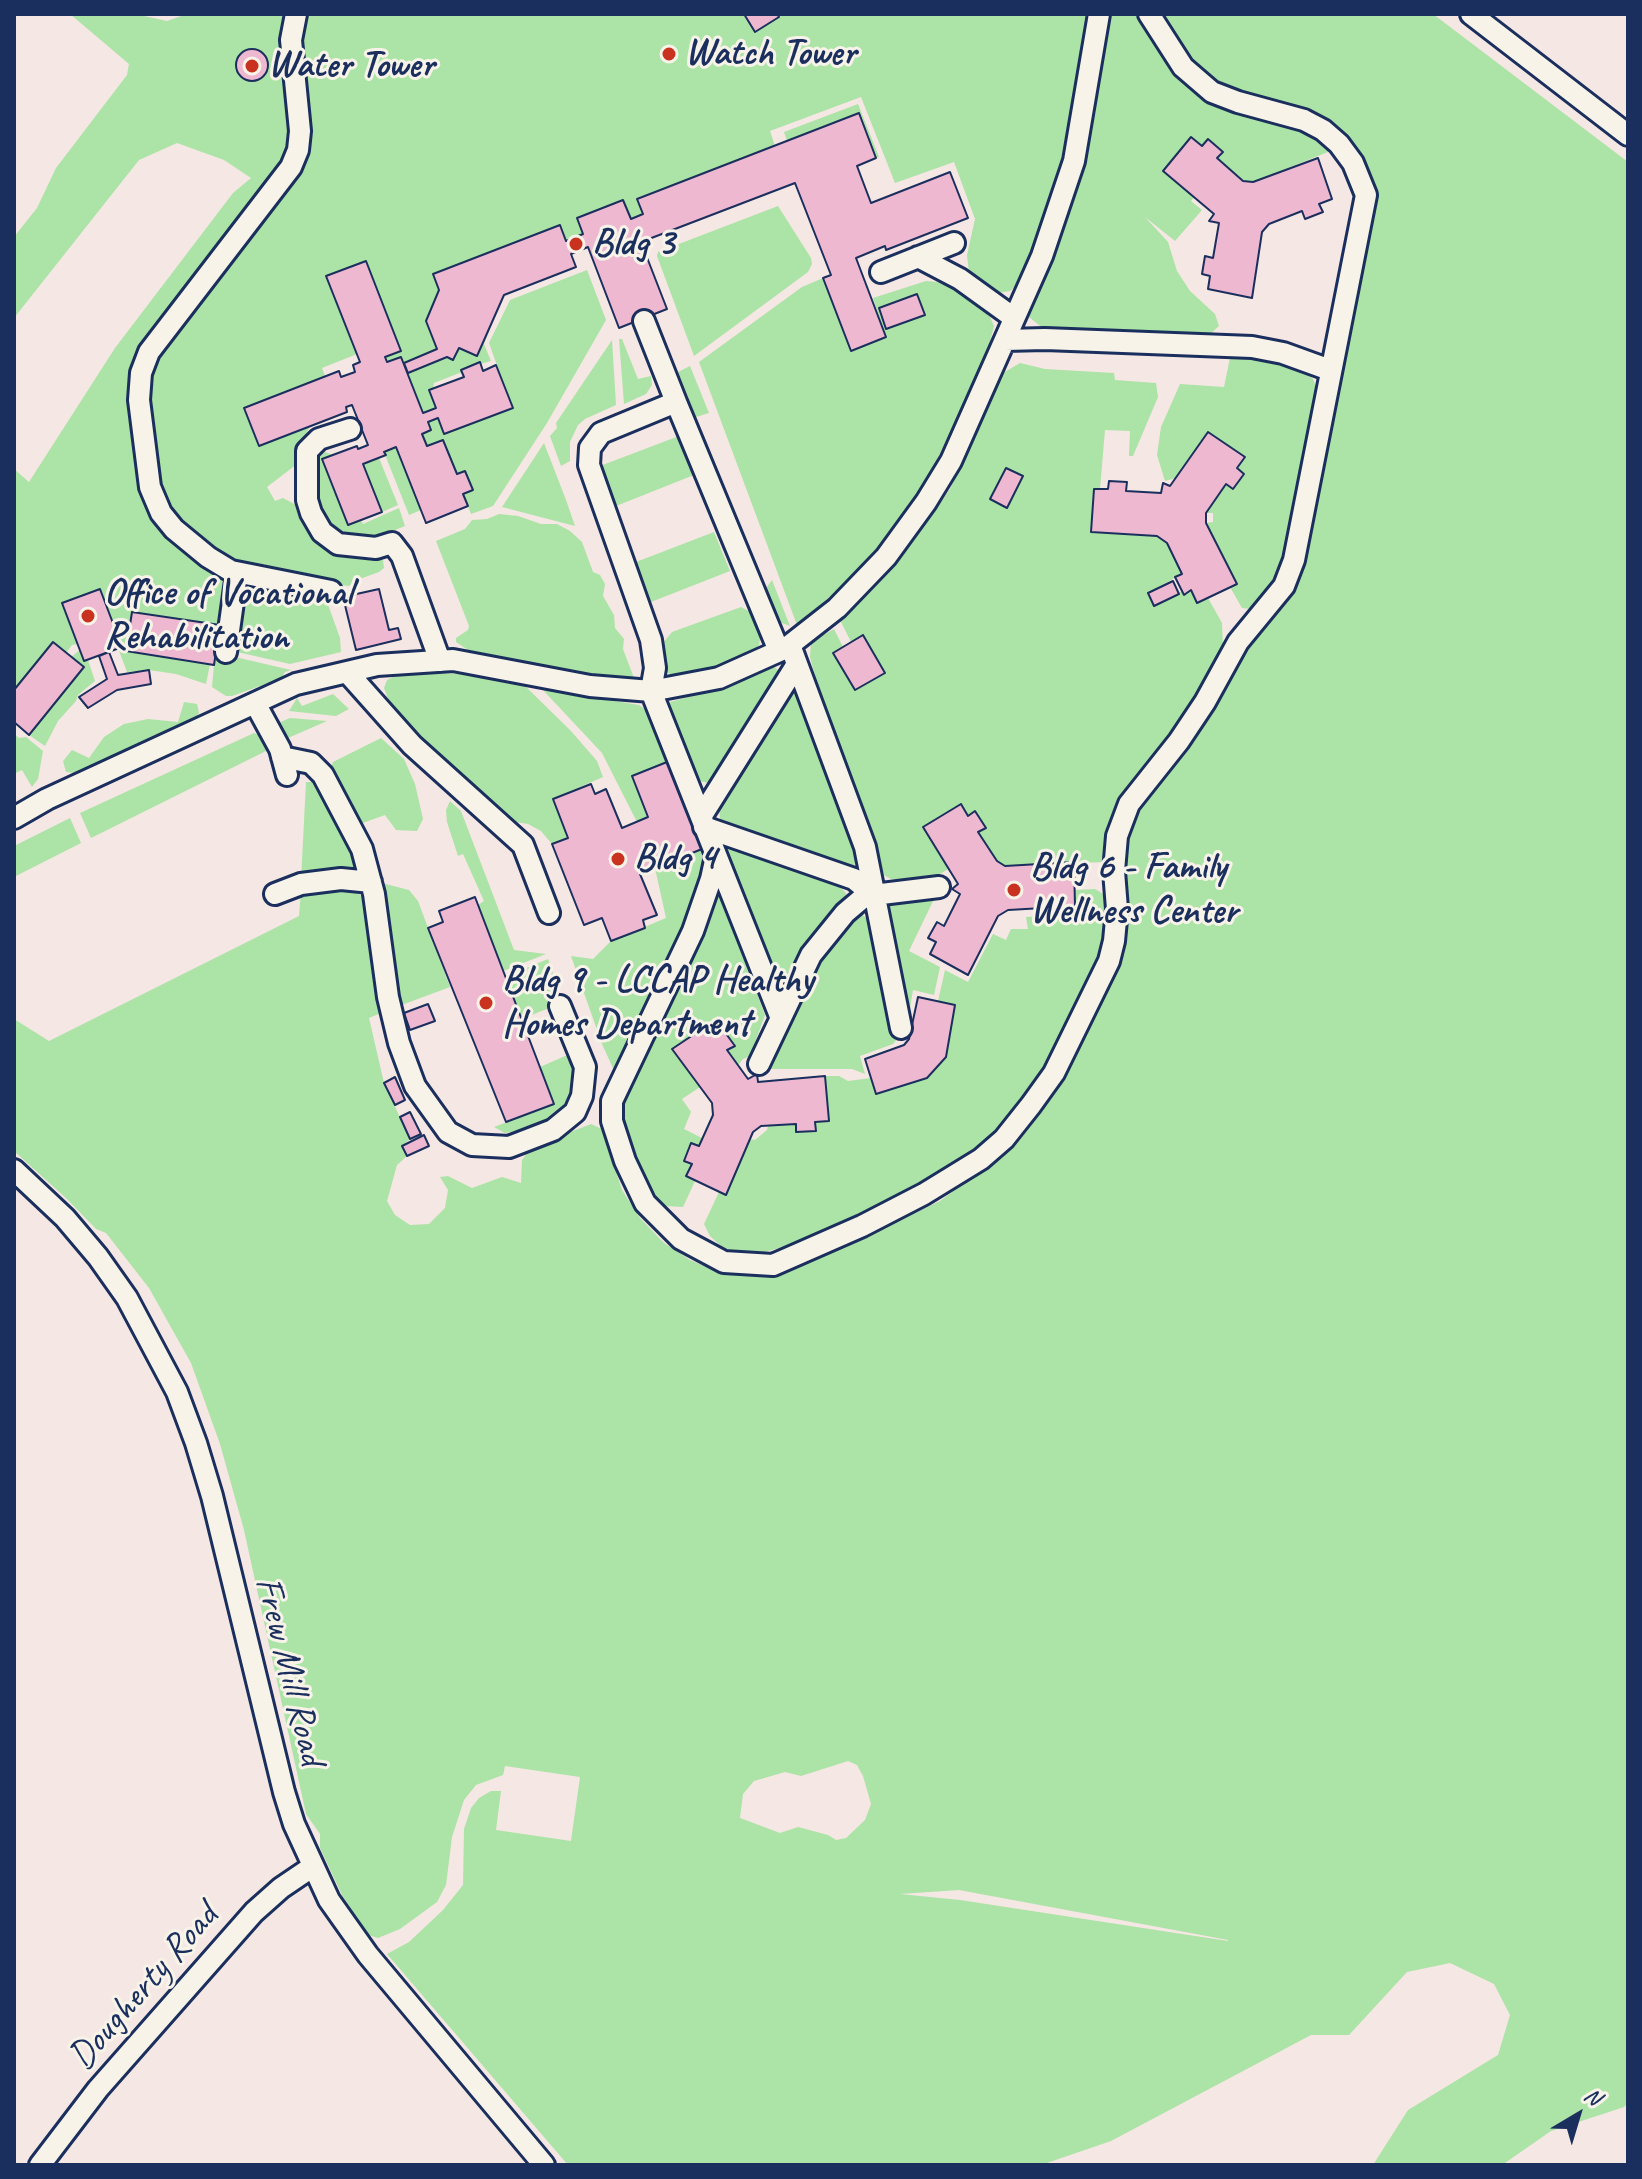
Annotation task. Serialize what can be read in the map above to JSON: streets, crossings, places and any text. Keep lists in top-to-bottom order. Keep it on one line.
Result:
{"streets":{"street":["Frew Mill Road","Dougherty Road"]},"crossings":[["Frew Mill Road","Dougherty Road"]],"places":["Watch Tower","Water Tower","Bldg 3","Office of Vocational Rehabilitation","Bldg 4","Bldg 6 - Family Wellness Center","Bldg 9 - LCCAP Healthy Homes Department"],"north":"top right"}
